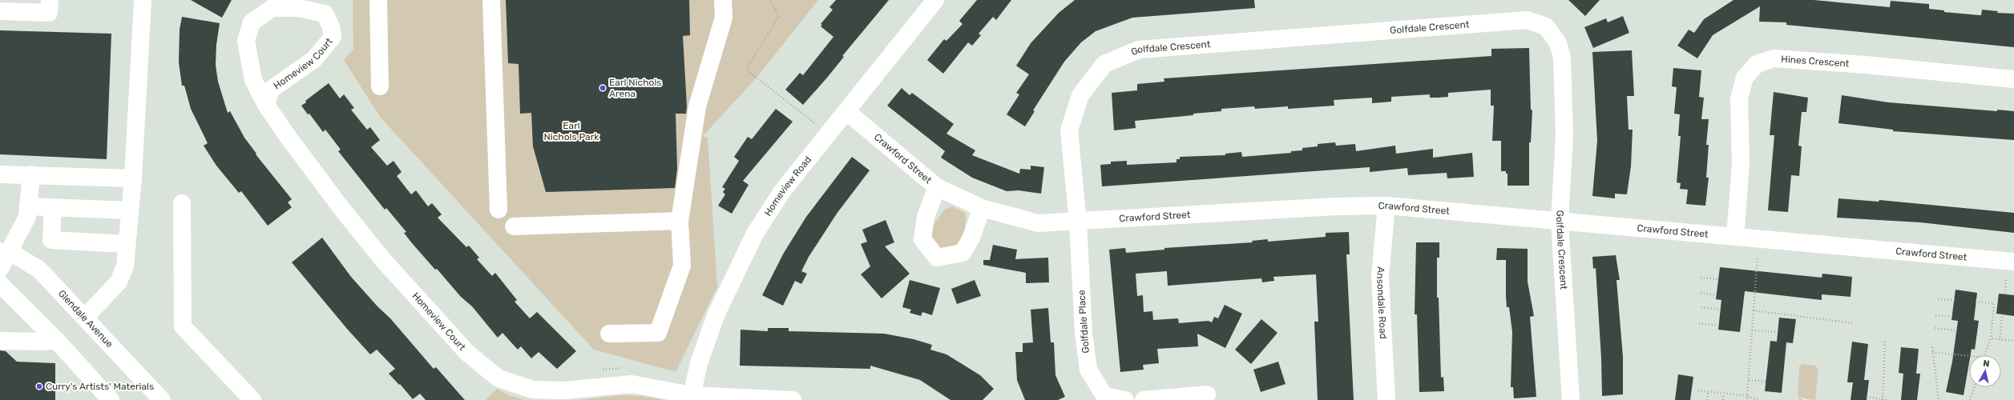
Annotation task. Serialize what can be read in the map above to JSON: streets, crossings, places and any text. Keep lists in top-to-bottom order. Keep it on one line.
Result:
{"streets":{"street":["Golfdale Crescent","Hines Crescent","Homeview Court","Crawford Street","Homeview Road","Ansondale Road","Glendale Avenue","Golfdale Place"]},"crossings":[["Golfdale Crescent","Crawford Street"],["Golfdale Crescent","Golfdale Place"],["Hines Crescent","Crawford Street"],["Homeview Court","Homeview Road"],["Crawford Street","Homeview Road"],["Crawford Street","Ansondale Road"],["Crawford Street","Golfdale Place"]],"parks":["Earl Nichols Park"],"places":["Earl Nichols Arena","Curry's Artists' Materials"],"north":"top"}
